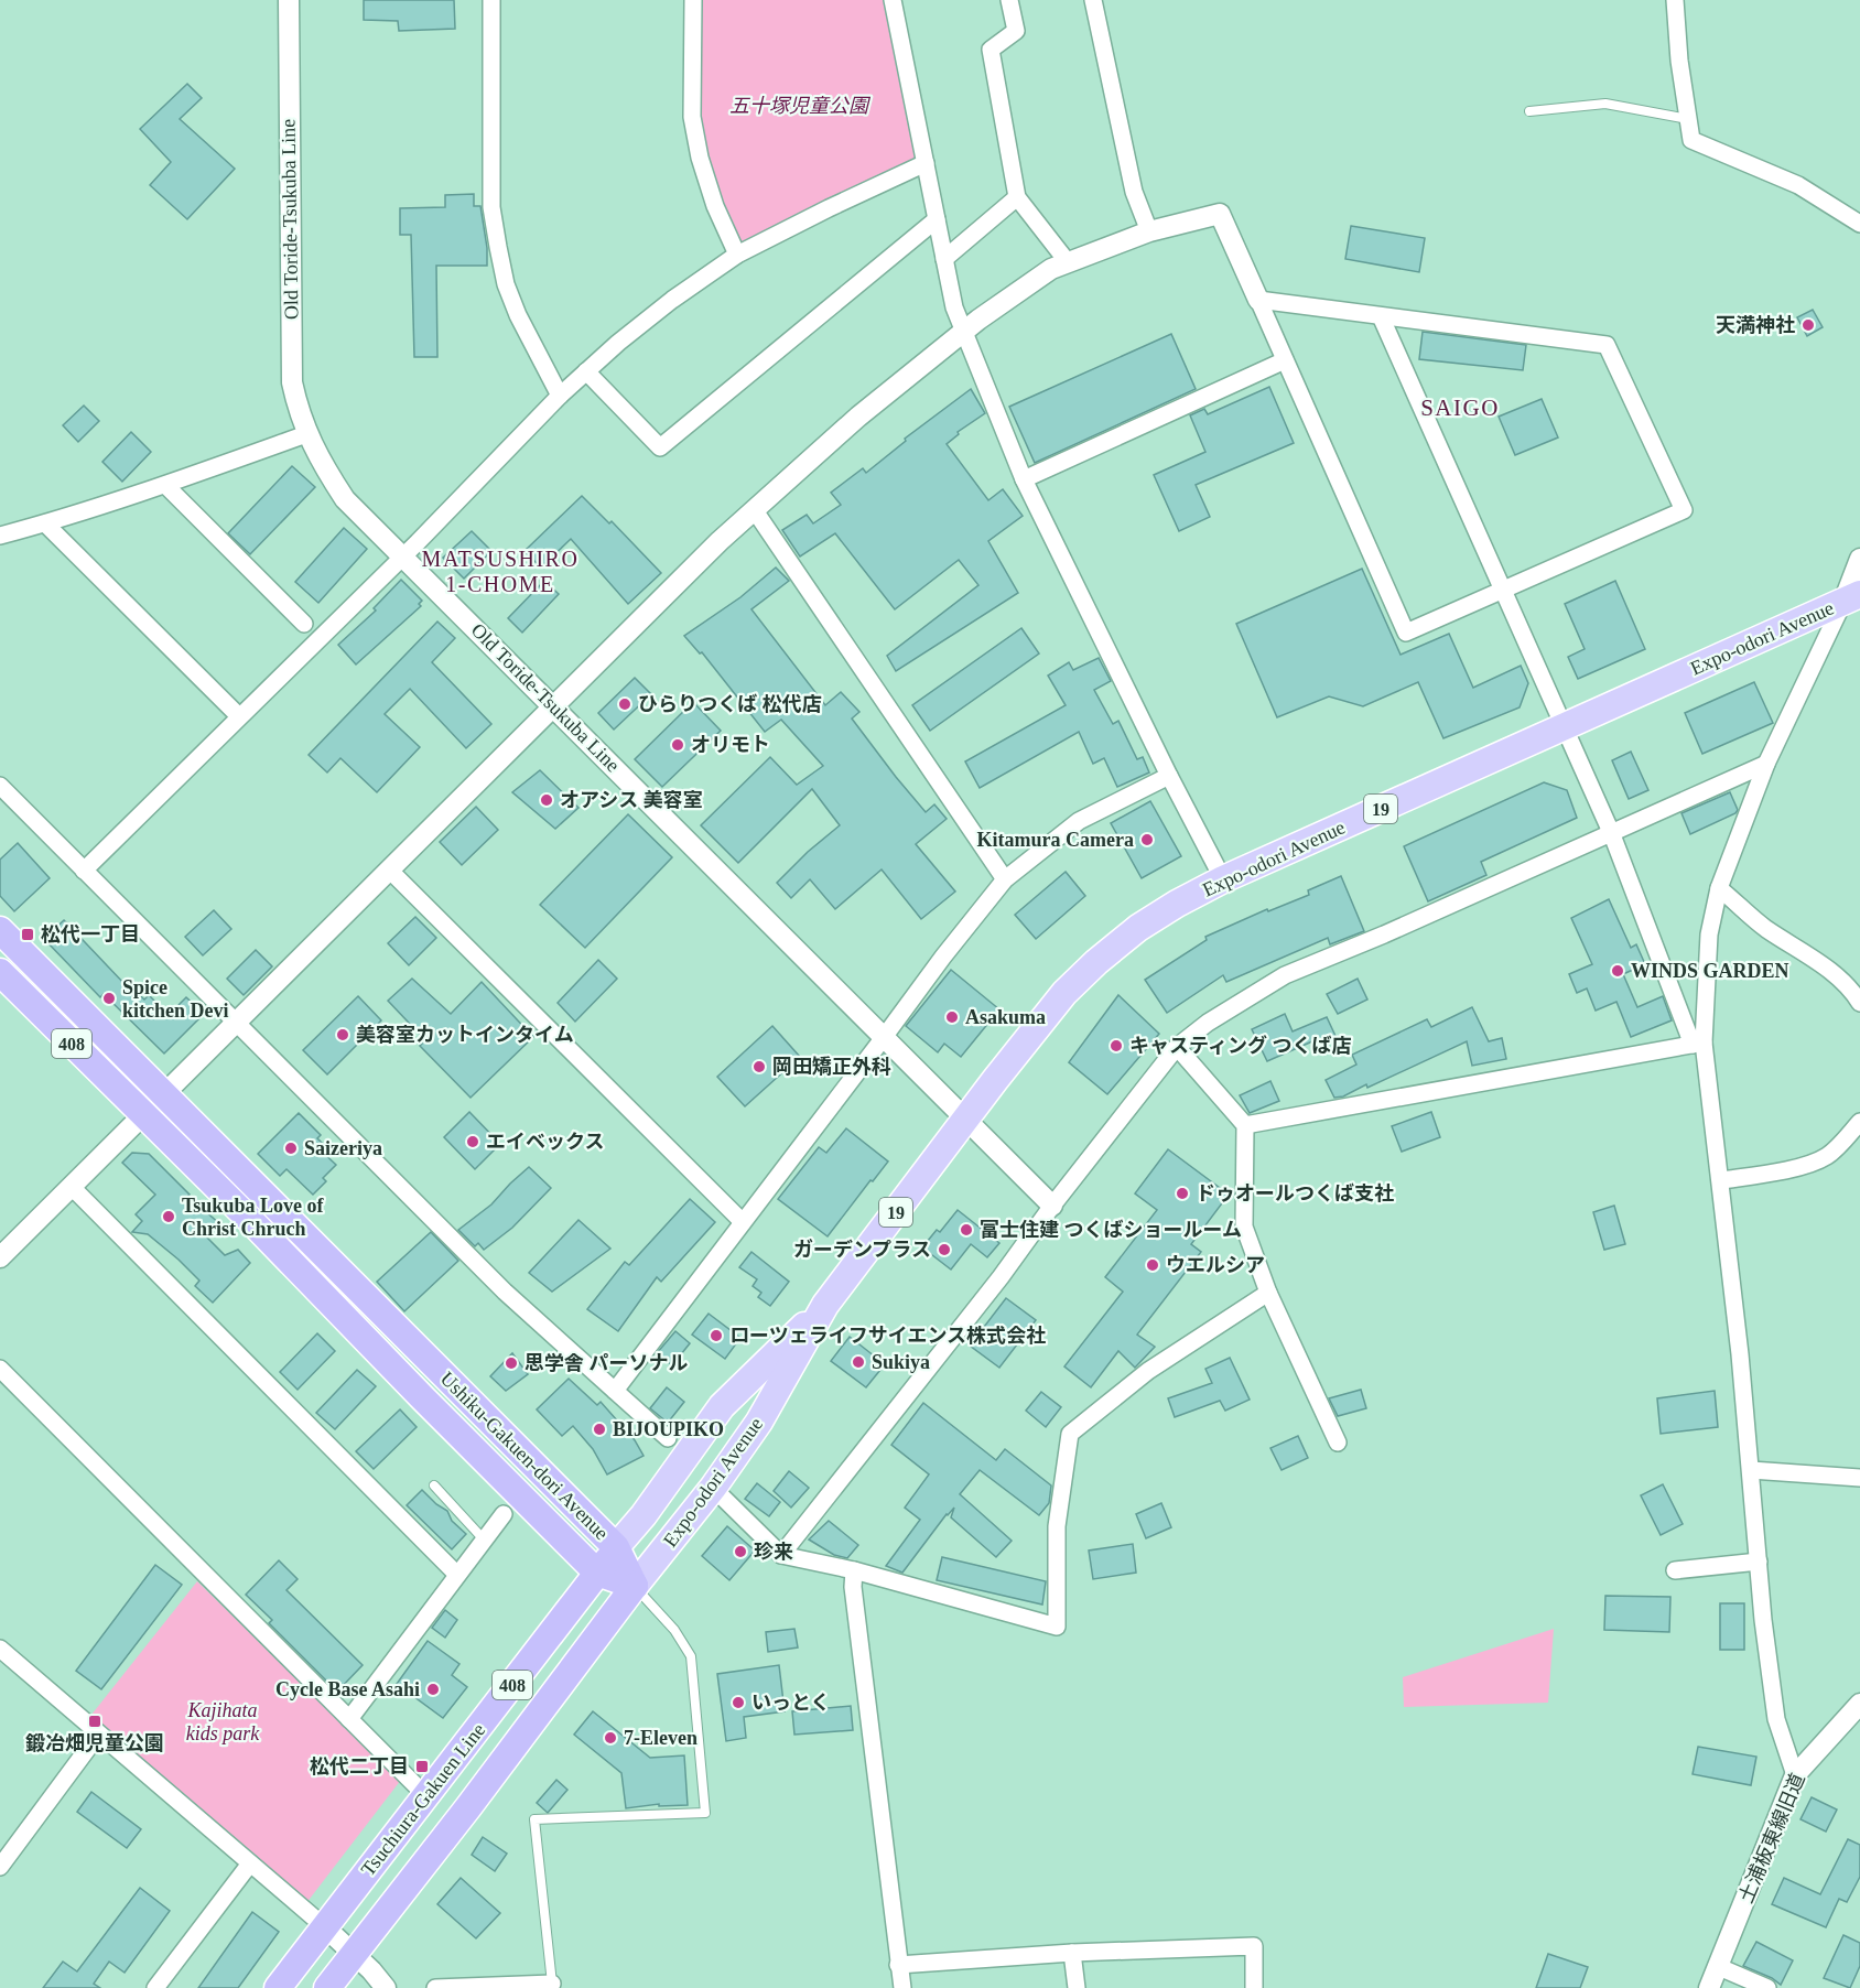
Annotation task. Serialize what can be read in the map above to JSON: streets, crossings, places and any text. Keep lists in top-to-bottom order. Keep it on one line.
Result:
{"streets":{"highway":["408","Ushiku-Gakuen-dori Avenue","Tsuchiura-Gakuen Line"],"main road":["Expo-odori Avenue","19"],"street":["Old Toride-Tsukuba Line","土浦板東線旧道"]},"crossings":[["Old Toride-Tsukuba Line","Expo-odori Avenue"],["Expo-odori Avenue","Ushiku-Gakuen-dori Avenue"],["Expo-odori Avenue","Tsuchiura-Gakuen Line"],["Ushiku-Gakuen-dori Avenue","Tsuchiura-Gakuen Line"]],"districts":["SAIGO","MATSUSHIRO 1-CHOME"],"parks":["五十塚児童公園","Kajihata kids park"],"places":{"other":["天満神社","ひらりつくば 松代店","オリモト","オアシス 美容室","Kitamura Camera","WINDS GARDEN","Spice kitchen Devi","Asakuma","美容室カットインタイム","キャスティング つくば店","岡田矯正外科","エイベックス","Saizeriya","ドゥオールつくば支社","Tsukuba Love of Christ Chruch","富士住建 つくばショールーム","ガーデンプラス","ウエルシア","ローツェライフサイエンス株式会社","Sukiya","思学舎 パーソナル","BIJOUPIKO","珍来","Cycle Base Asahi","いっとく","7-Eleven"],"transit":["松代一丁目","鍛冶畑児童公園","松代二丁目"]}}
